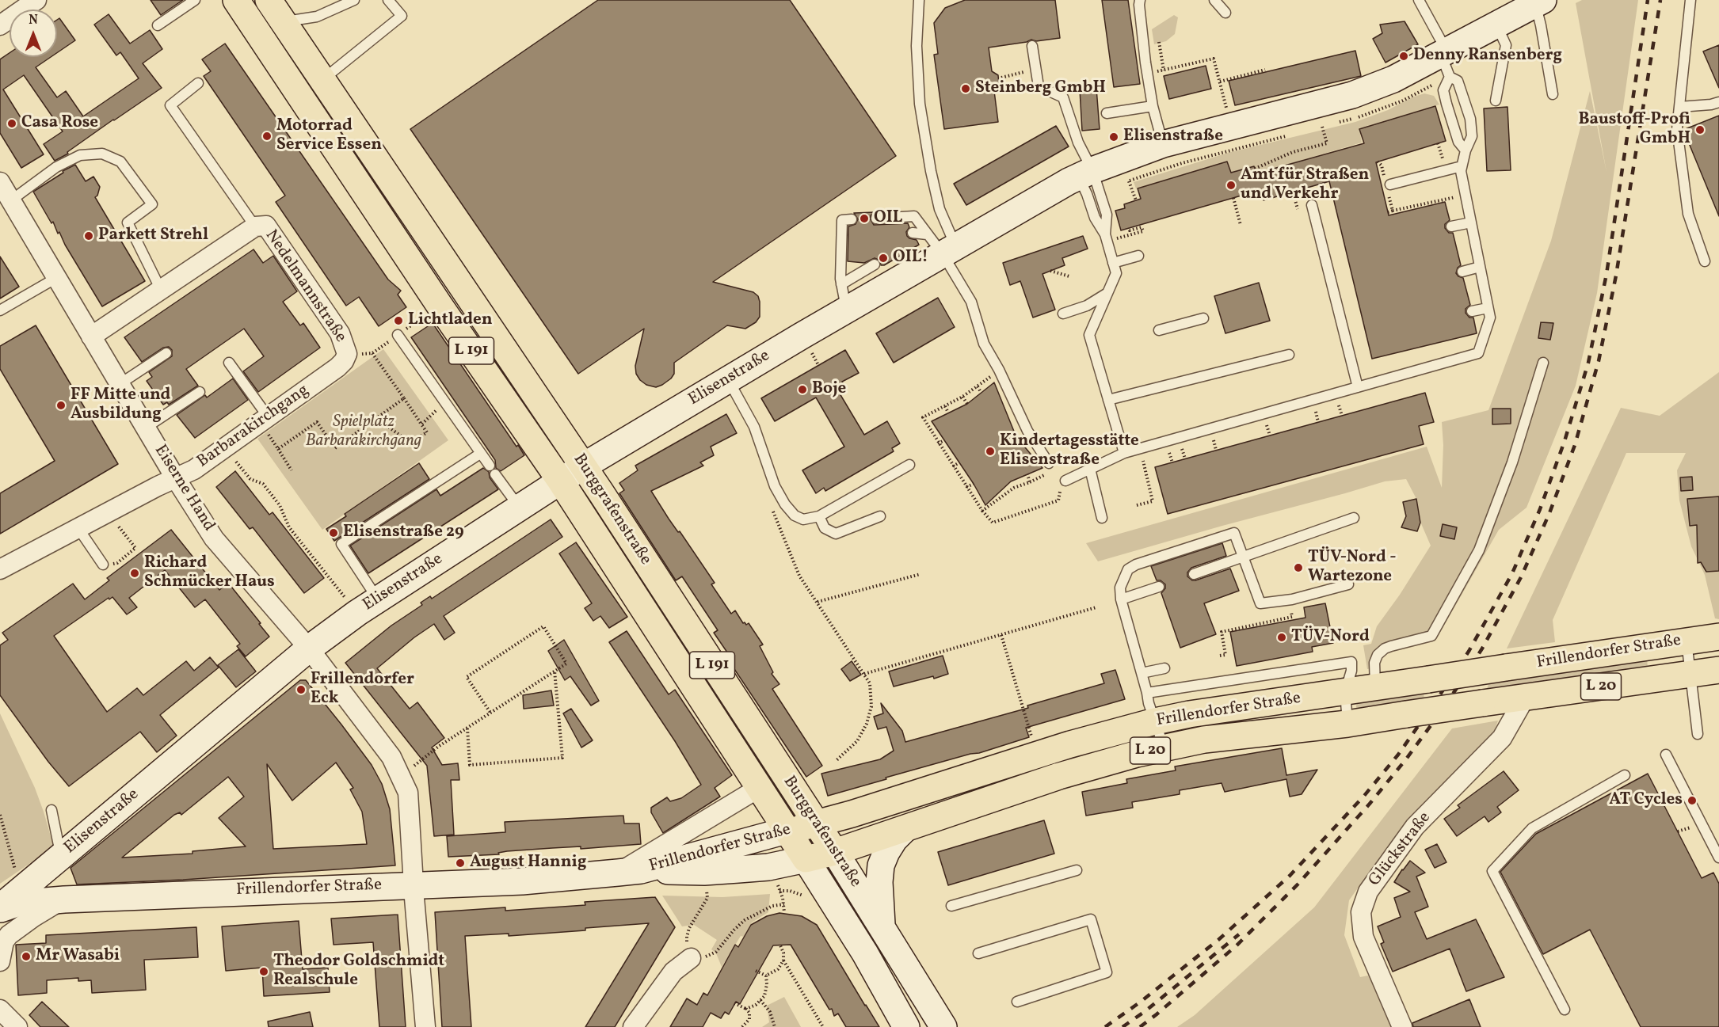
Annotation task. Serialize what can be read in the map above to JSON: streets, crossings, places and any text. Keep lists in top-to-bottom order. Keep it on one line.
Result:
{"streets":{"main road":["L 191","Burggrafenstraße","Frillendorfer Straße","L 20"],"street":["Nedelmannstraße","Elisenstraße","Barbarakirchgang","Eiserne Hand","Glückstraße"]},"crossings":[["Nedelmannstraße","Barbarakirchgang"],["Nedelmannstraße","Eiserne Hand"],["Elisenstraße","Eiserne Hand"],["Elisenstraße","Burggrafenstraße"],["Elisenstraße","Frillendorfer Straße"],["Barbarakirchgang","Eiserne Hand"],["Eiserne Hand","Frillendorfer Straße"],["Burggrafenstraße","Frillendorfer Straße"],["Frillendorfer Straße","Glückstraße"]],"parks":["Spielplatz Barbarakirchgang"],"places":["Denny Ransenberg","Steinberg GmbH","Casa Rose","Baustoff-Profi GmbH","Motorrad Service Essen","Elisenstraße","Amt für Straßen und Verkehr","OIL","Parkett Strehl","OIL!","Lichtladen","Boje","FF Mitte und Ausbildung","Kindertagesstätte Elisenstraße","Elisenstraße 29","TÜV-Nord - Wartezone","Richard Schmücker Haus","TÜV-Nord","Frillendorfer Eck","AT Cycles","August Hannig","Mr Wasabi","Theodor Goldschmidt Realschule"],"north":"top"}
